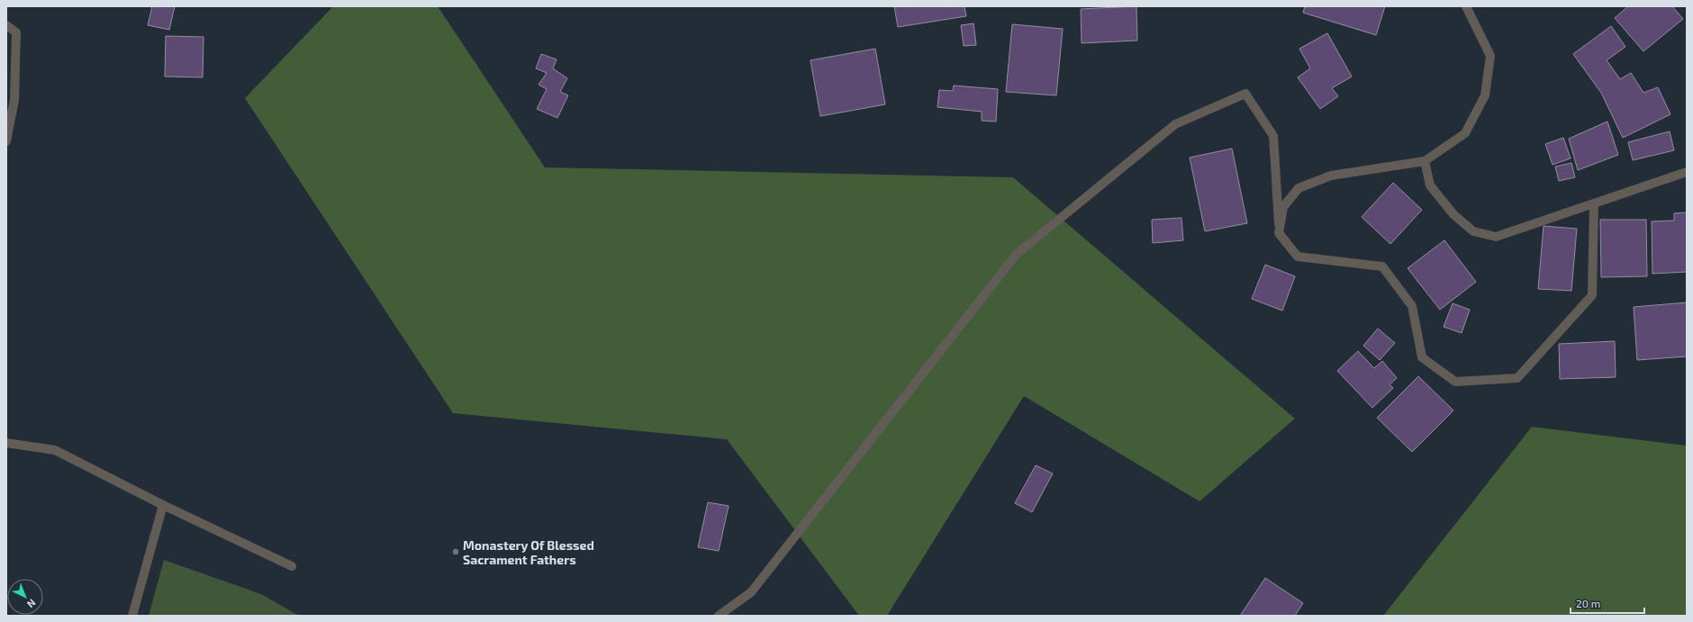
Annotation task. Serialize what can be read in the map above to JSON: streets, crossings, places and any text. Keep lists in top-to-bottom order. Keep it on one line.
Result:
{"places":["Monastery Of Blessed Sacrament Fathers"],"scale_bar":"20 m","north":"bottom right"}
